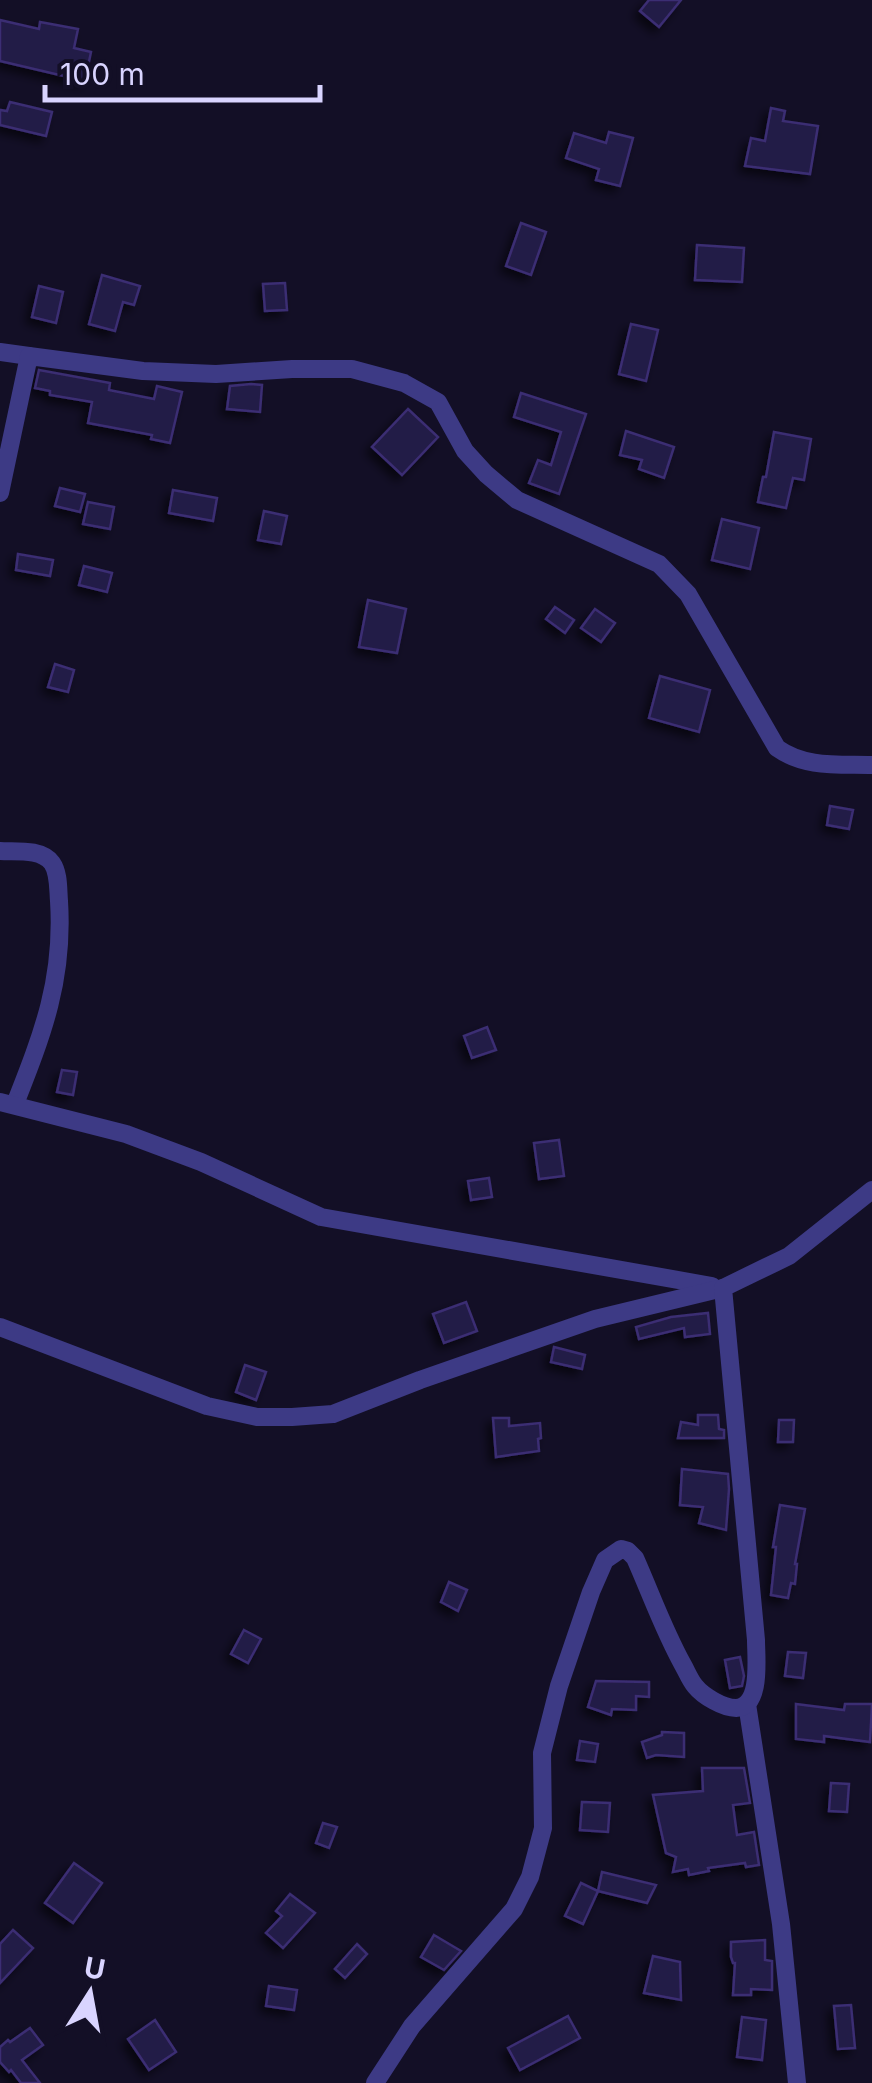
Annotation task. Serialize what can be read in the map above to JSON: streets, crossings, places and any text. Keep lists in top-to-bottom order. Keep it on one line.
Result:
{"scale_bar":"100 m","north":"top"}
